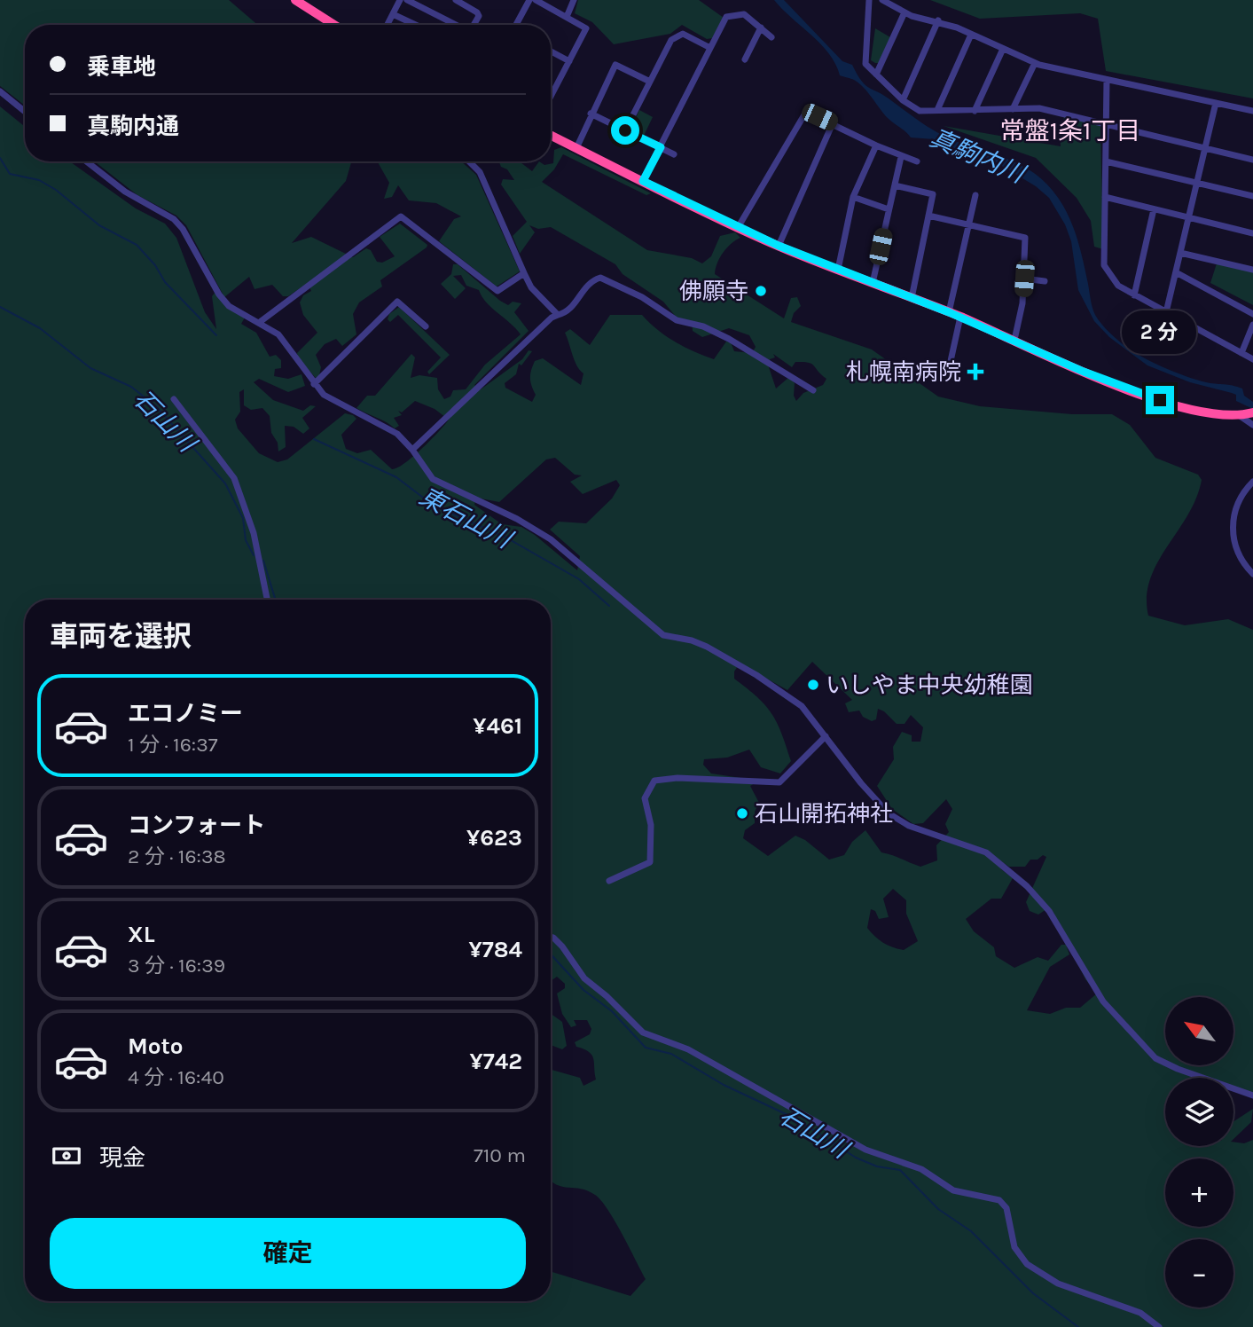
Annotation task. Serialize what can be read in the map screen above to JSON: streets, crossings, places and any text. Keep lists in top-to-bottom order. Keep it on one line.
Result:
{"districts":["常盤1条1丁目"],"water":["真駒内川","石山川","東石山川"],"places":{"other":["佛願寺","いしやま中央幼稚園","石山開拓神社"],"health":["札幌南病院"]},"north":"top left","page":{"banner":["乗車地","真駒内通"],"bubble":"2 分","heading":"車両を選択","list":[{"name":"エコノミー","note":"1 分 · 16:37","value":"¥461"},{"name":"コンフォート","note":"2 分 · 16:38","value":"¥623"},{"name":"XL","note":"3 分 · 16:39","value":"¥784"},{"name":"Moto","note":"4 分 · 16:40","value":"¥742"}],"map_buttons":["+","−"],"pay":["現金","710 m"],"buttons":"確定"}}
